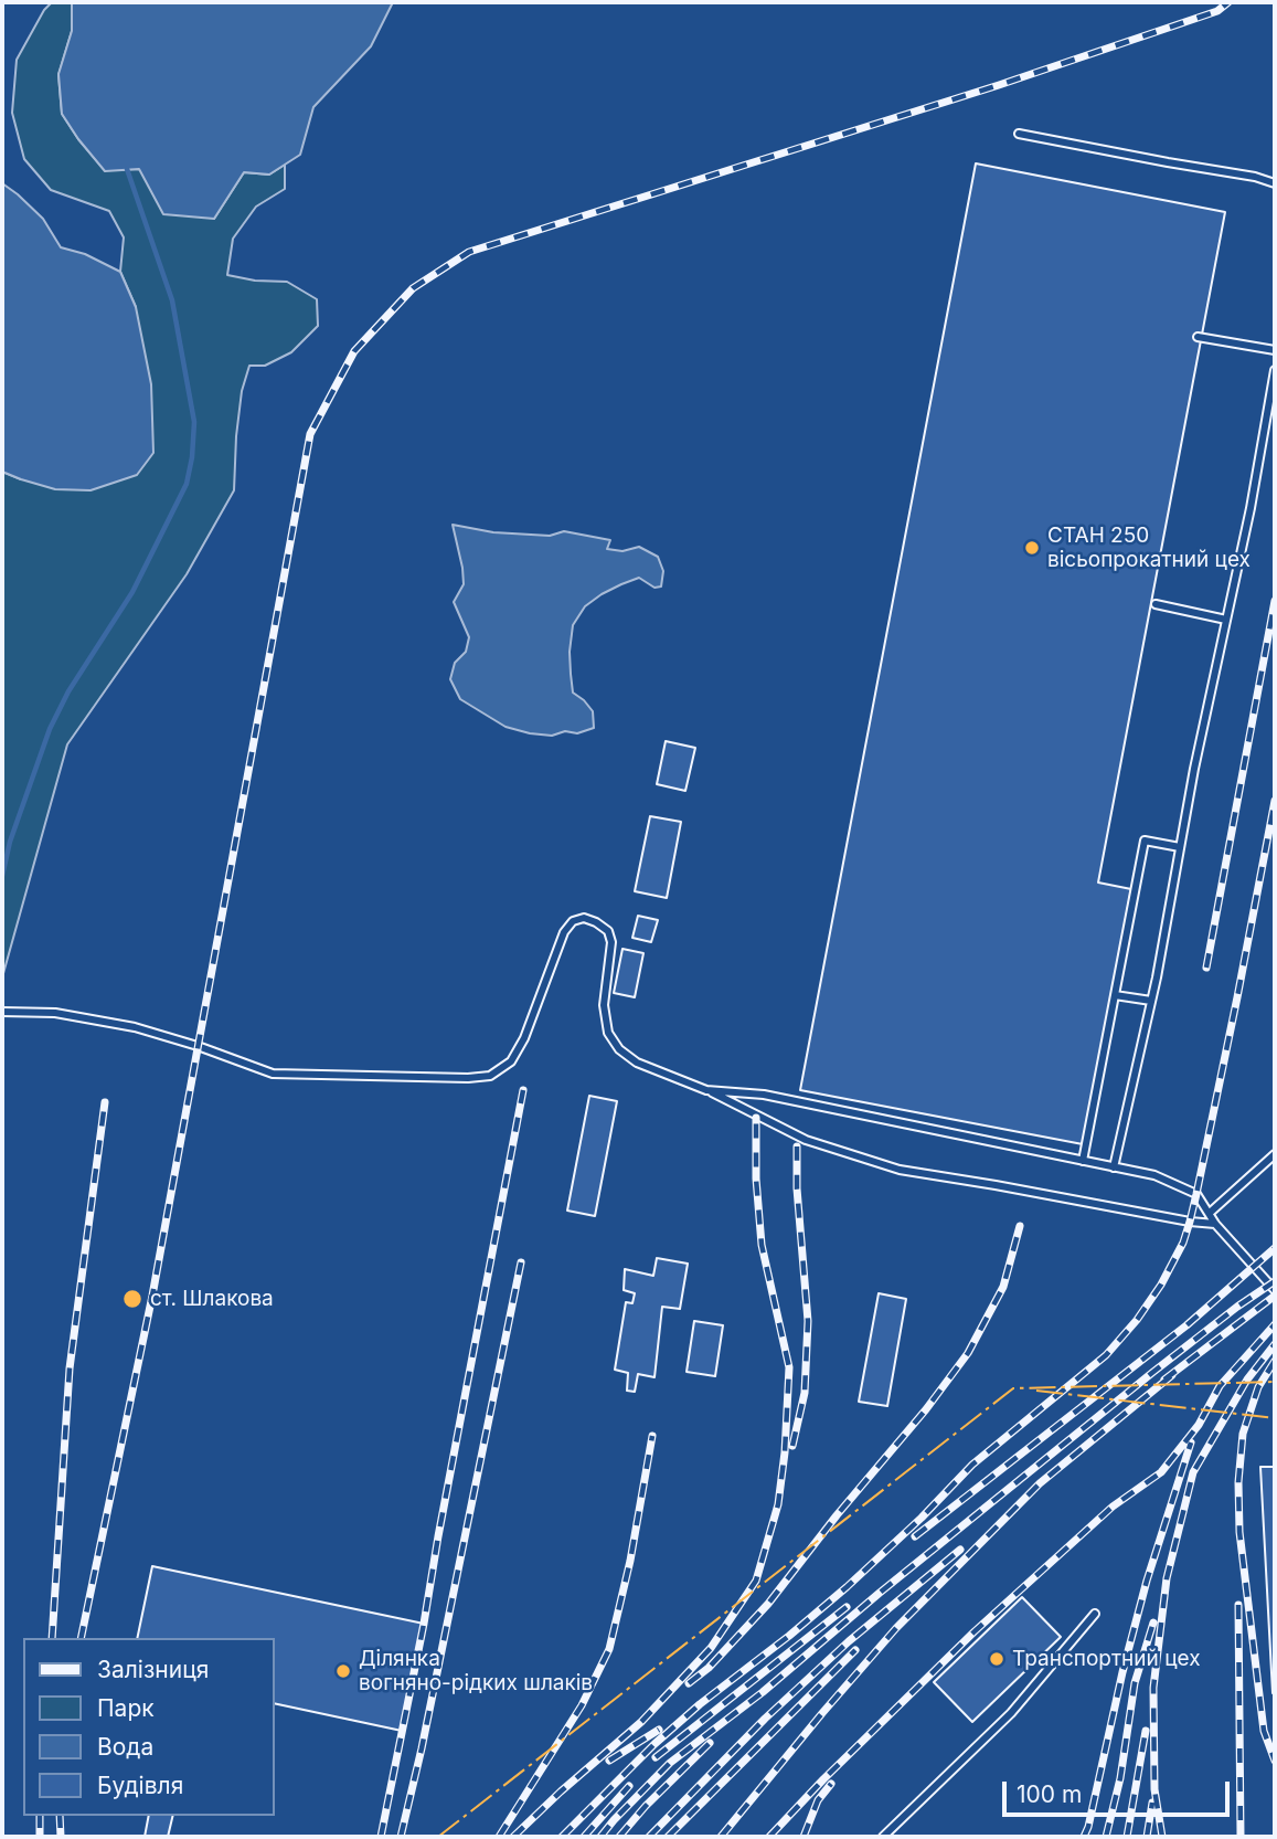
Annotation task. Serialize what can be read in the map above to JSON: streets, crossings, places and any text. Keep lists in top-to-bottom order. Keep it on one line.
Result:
{"places":["СТАН 250 вісьопрокатний цех","ст. Шлакова","Транспортний цех","Ділянка вогняно-рідких шлаків"],"legend":["Залізниця","Парк","Вода","Будівля"],"scale_bar":"100 m"}
